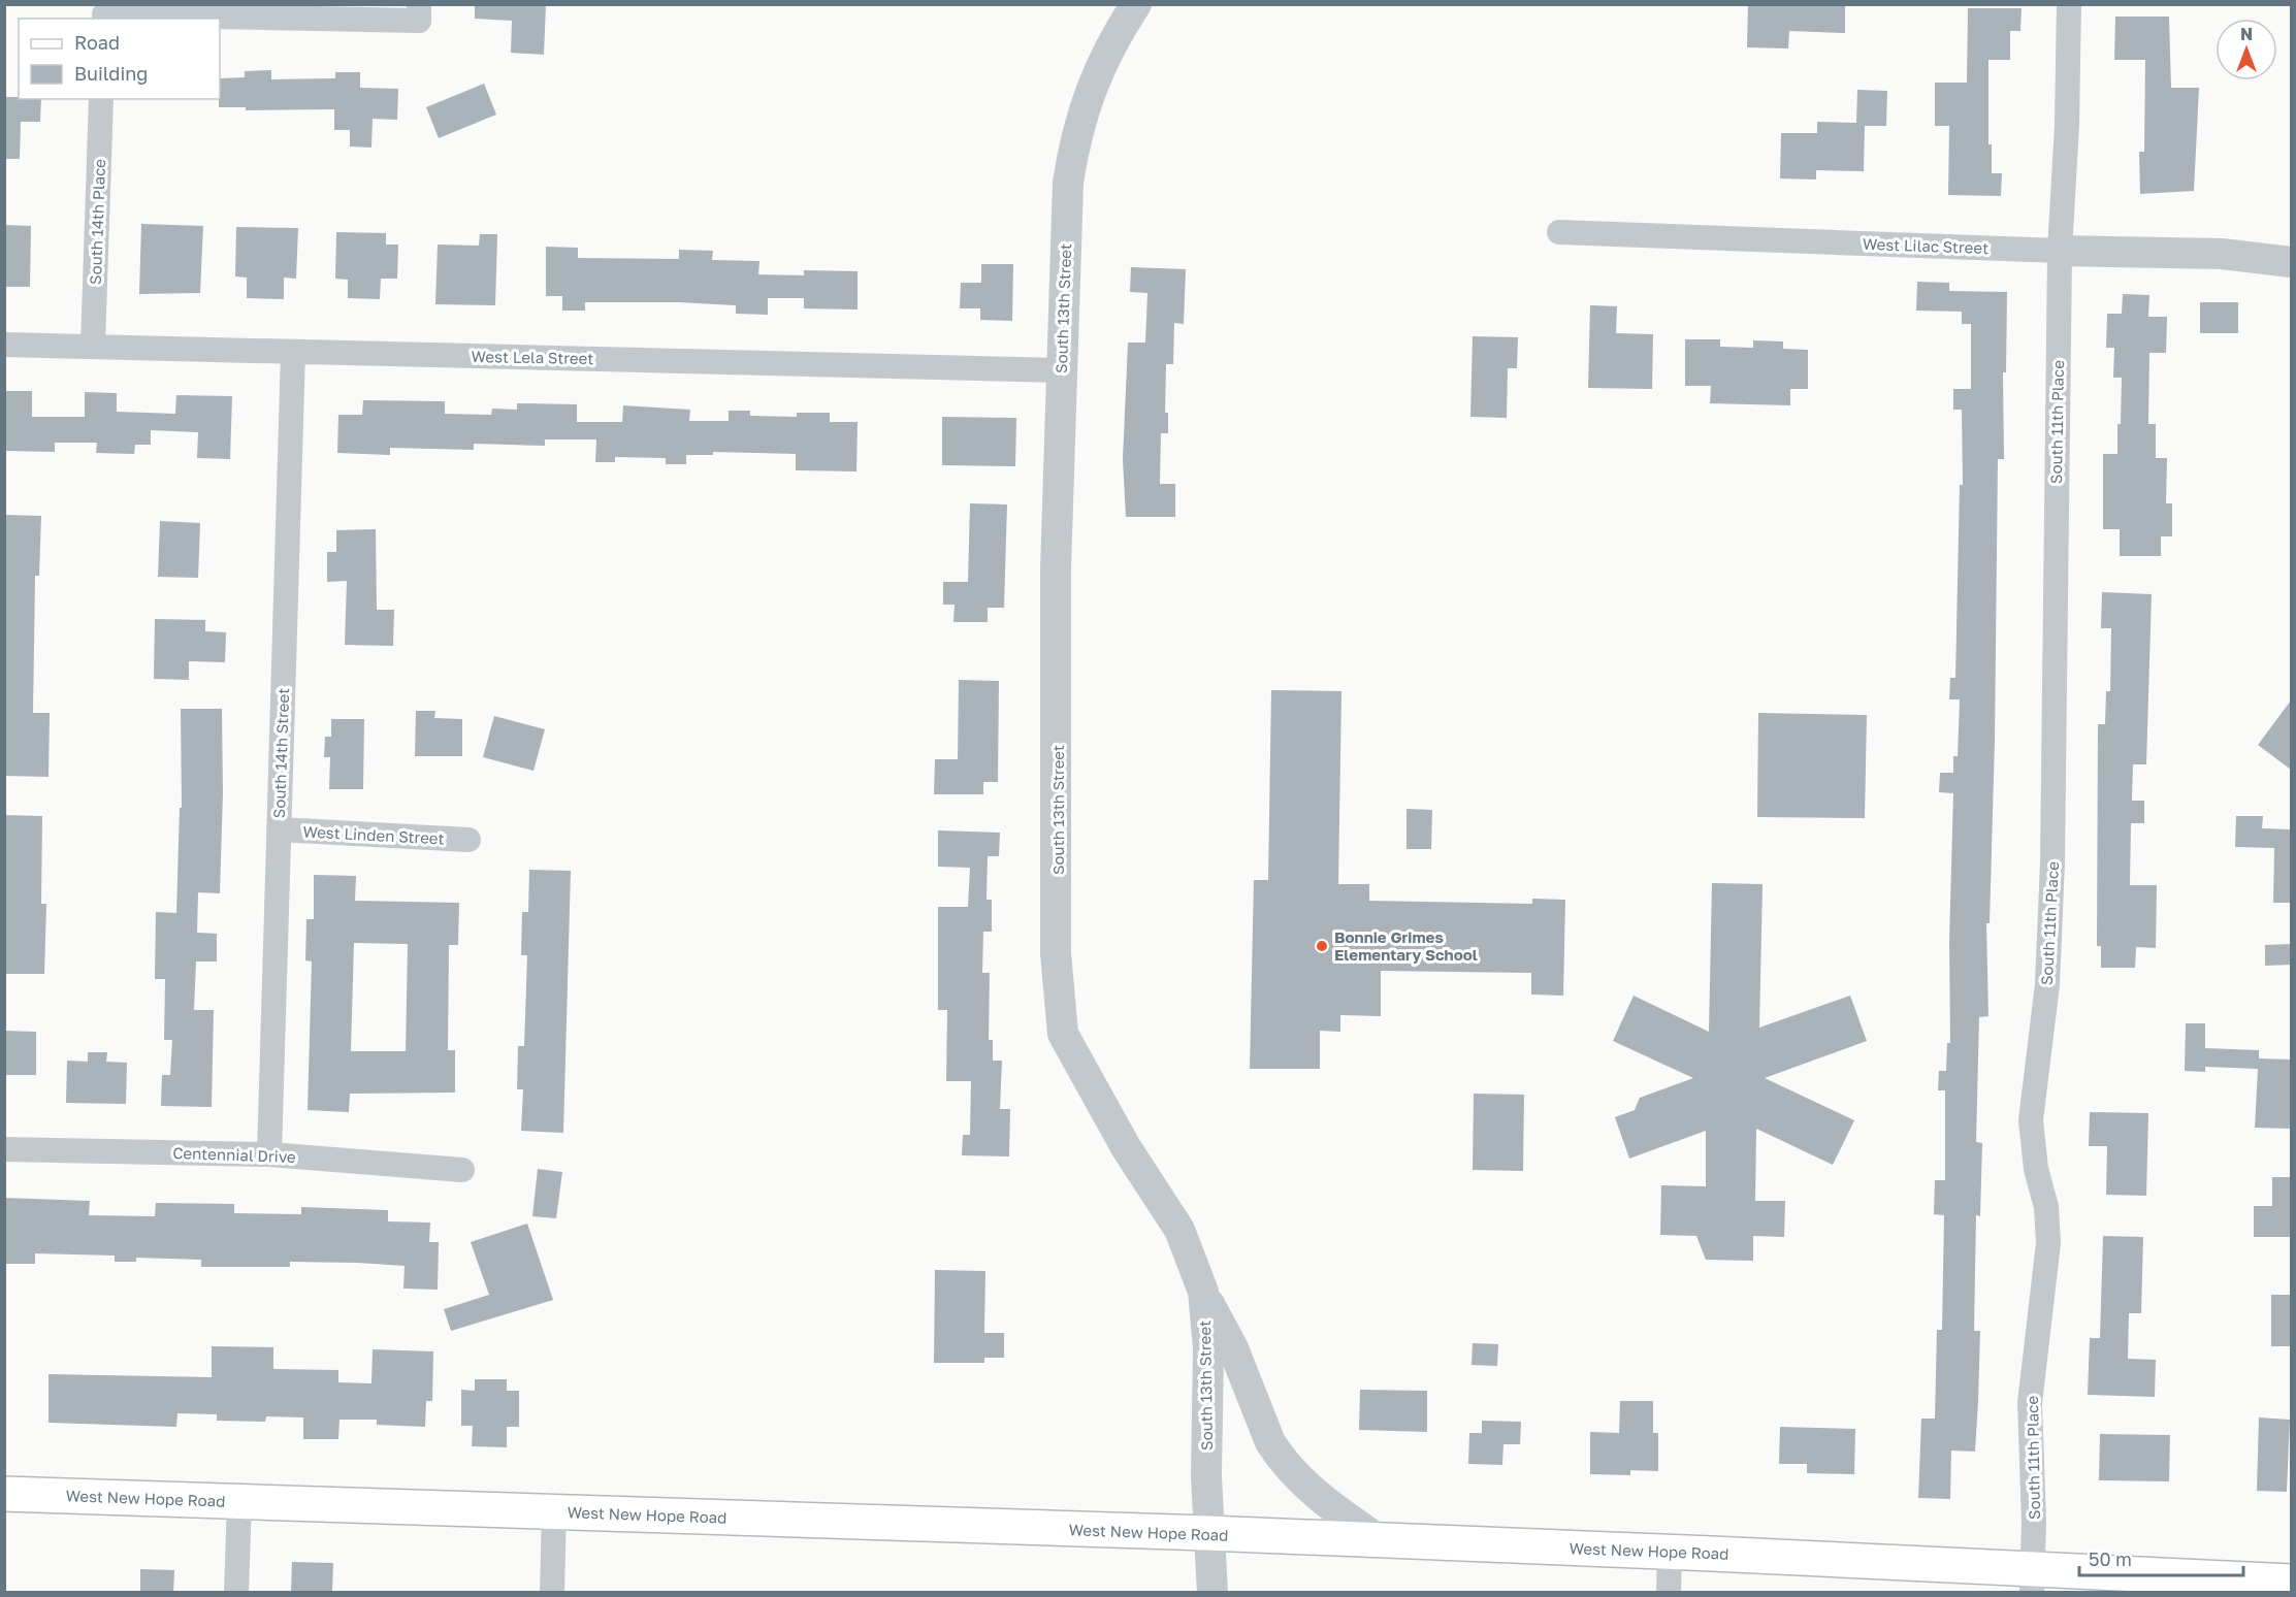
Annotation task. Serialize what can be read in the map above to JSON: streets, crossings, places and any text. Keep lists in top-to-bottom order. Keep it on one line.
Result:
{"streets":{"main road":["West New Hope Road"],"street":["South 14th Place","West Lilac Street","South 13th Street","West Lela Street","South 11th Place","South 14th Street","West Linden Street","Centennial Drive"]},"crossings":[["South 14th Place","West Lela Street"],["West Lilac Street","South 11th Place"],["South 13th Street","West Lela Street"],["South 13th Street","West New Hope Road"],["West Lela Street","South 14th Street"],["South 11th Place","West New Hope Road"],["South 14th Street","West Linden Street"],["South 14th Street","Centennial Drive"]],"places":["Bonnie Grimes Elementary School"],"legend":["Road","Building"],"scale_bar":"50 m","north":"top"}
